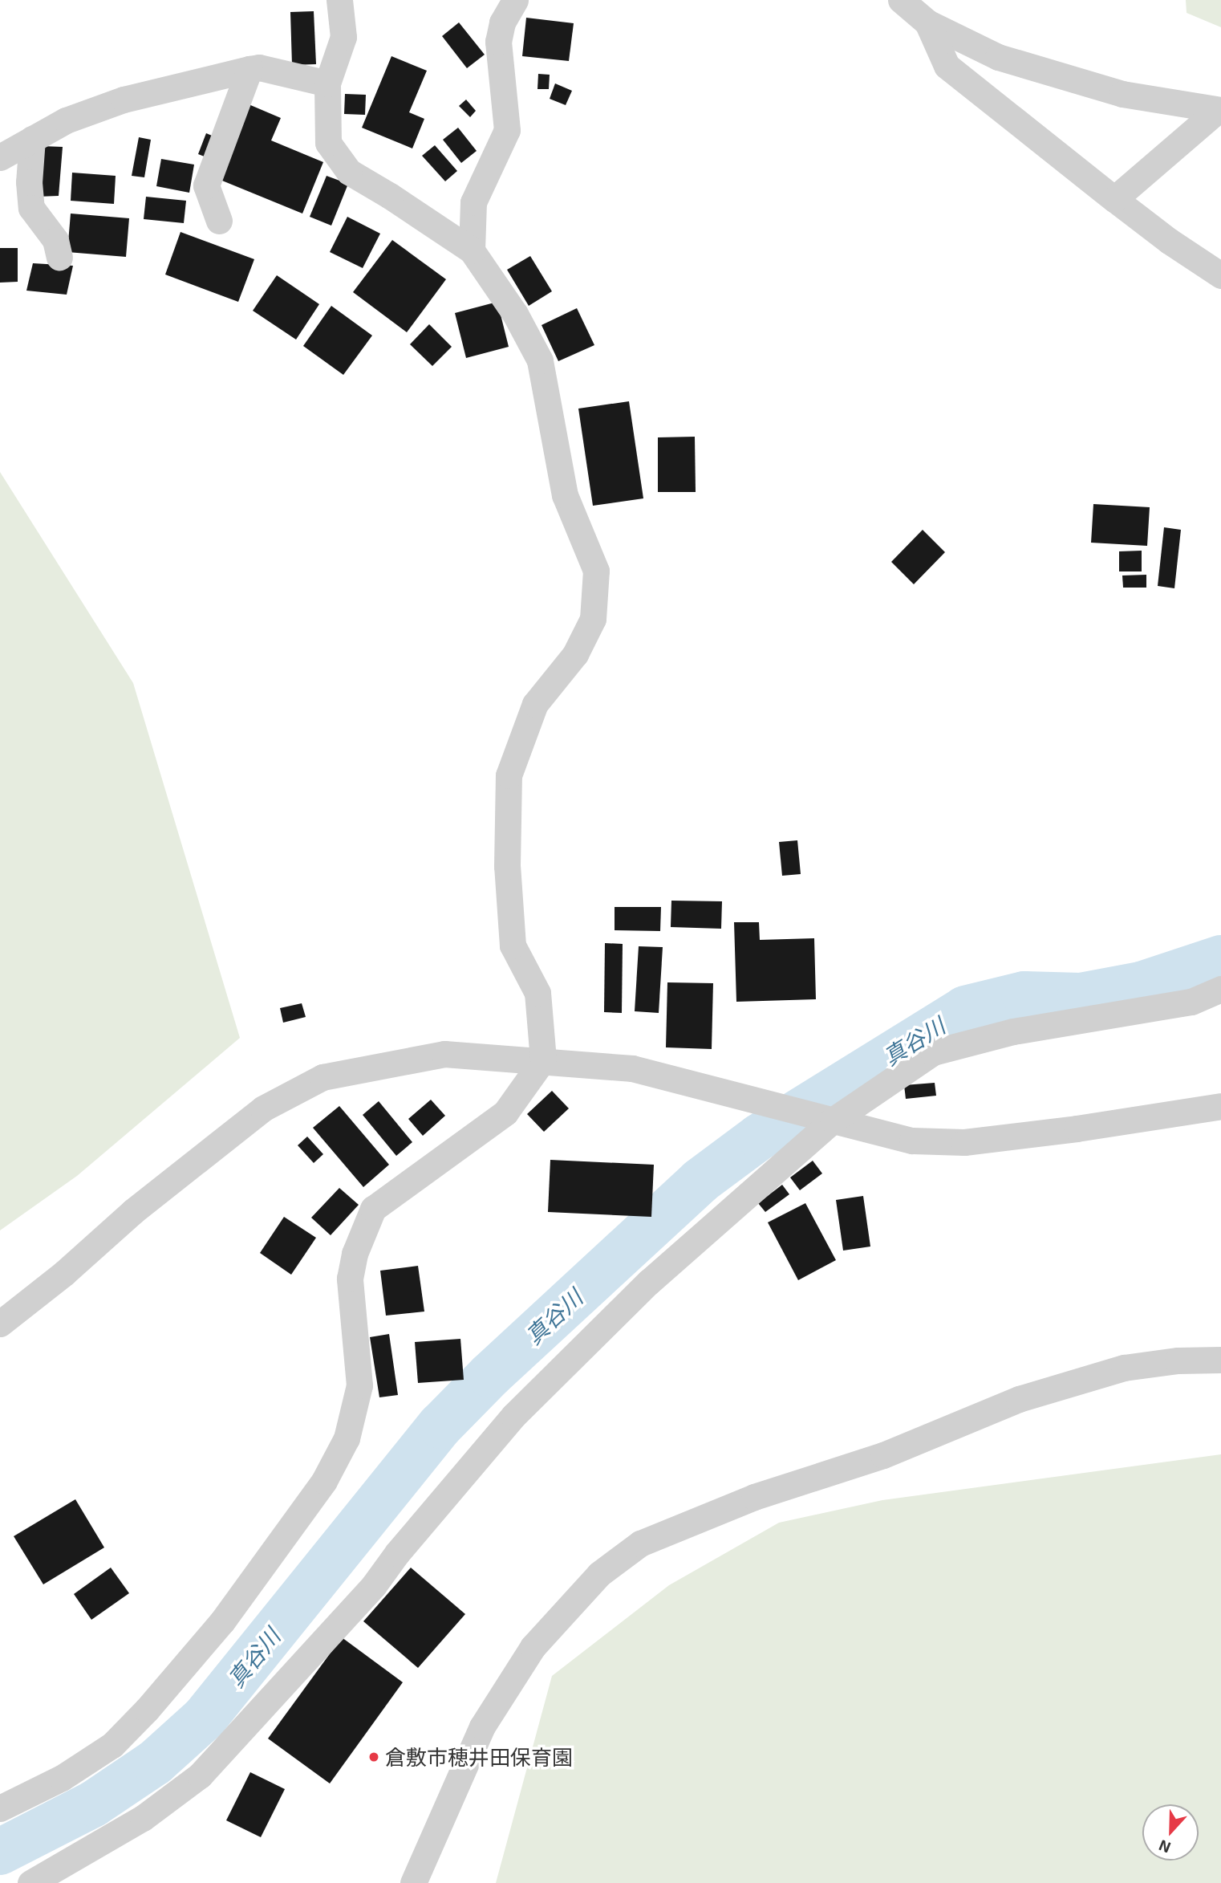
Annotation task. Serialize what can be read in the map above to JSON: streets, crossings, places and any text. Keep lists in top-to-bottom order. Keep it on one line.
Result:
{"water":["真谷川"],"places":["倉敷市穂井田保育園"],"north":"bottom"}
